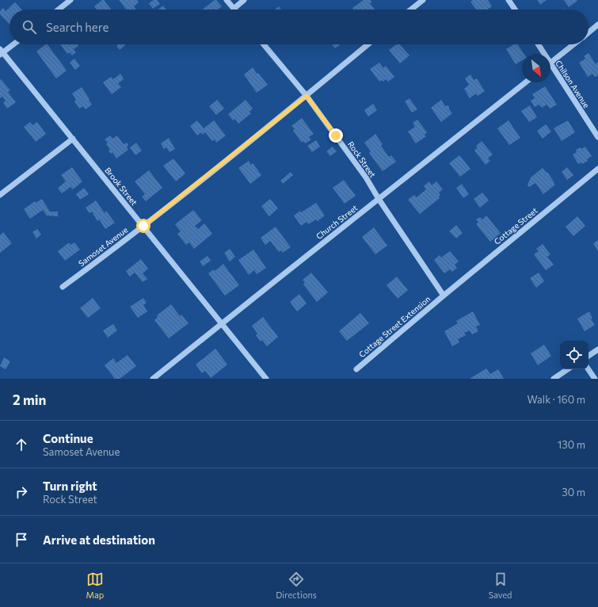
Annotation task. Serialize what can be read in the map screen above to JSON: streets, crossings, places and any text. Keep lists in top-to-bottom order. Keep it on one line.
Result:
{"streets":{"street":["Chilson Avenue","Rock Street","Brook Street","Church Street","Cottage Street","Samoset Avenue","Cottage Street Extension"]},"crossings":[["Rock Street","Church Street"],["Rock Street","Cottage Street"],["Rock Street","Samoset Avenue"],["Rock Street","Cottage Street Extension"],["Brook Street","Church Street"],["Brook Street","Samoset Avenue"],["Cottage Street","Cottage Street Extension"]],"north":"bottom right","page":{"search":"Search here","heading":["2 min","Walk · 160 m"],"list":[["Continue","Samoset Avenue","130 m"],["Turn right","Rock Street","30 m"],"Arrive at destination"],"nav":["Map","Directions","Saved"]}}
